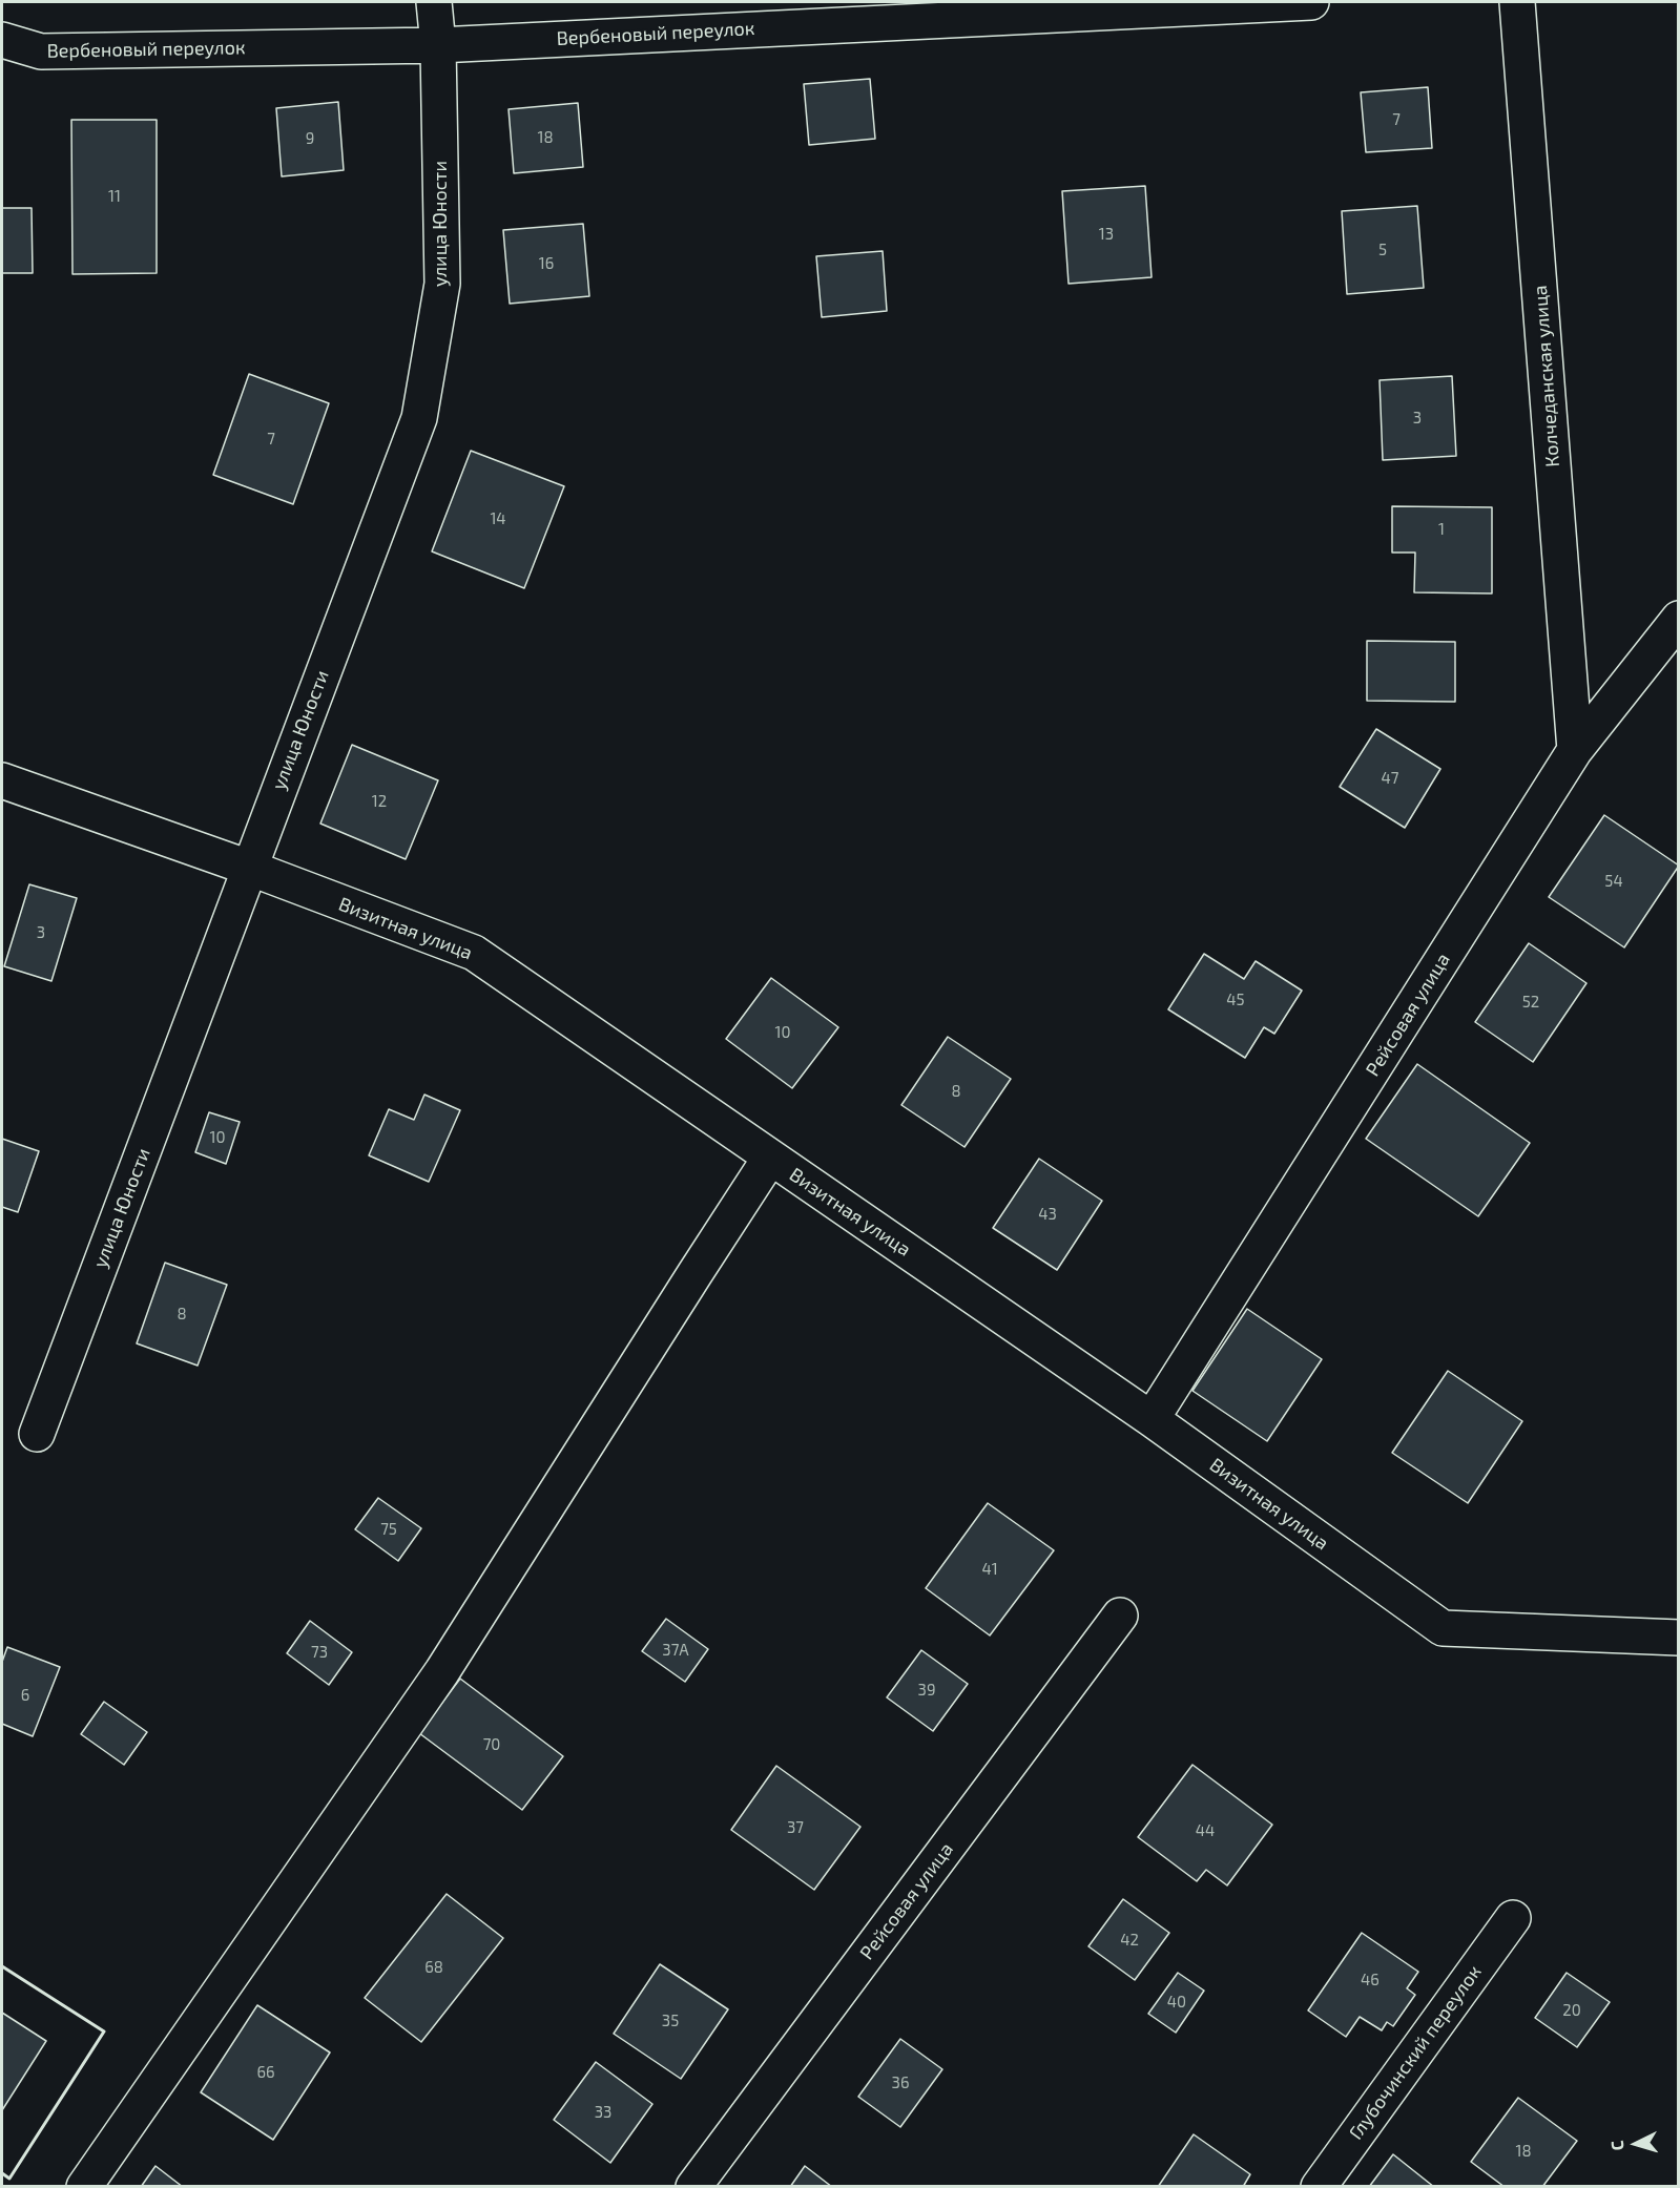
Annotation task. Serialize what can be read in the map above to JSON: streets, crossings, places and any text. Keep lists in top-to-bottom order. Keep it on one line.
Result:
{"streets":{"street":["Вербеновый переулок","улица Юности","Колчеданская улица","Визитная улица","Рейсовая улица","Глубочинский переулок"]},"crossings":[["Вербеновый переулок","улица Юности"],["улица Юности","Визитная улица"],["Колчеданская улица","Рейсовая улица"],["Визитная улица","Рейсовая улица"]],"house_numbers":["7","18","9","11","13","5","16","3","7","14","1","47","12","54","3","45","52","10","8","10","43","8","75","41","37А","73","39","6","70","37","44","42","68","46","40","20","35","66","36","33","18"],"north":"left"}
